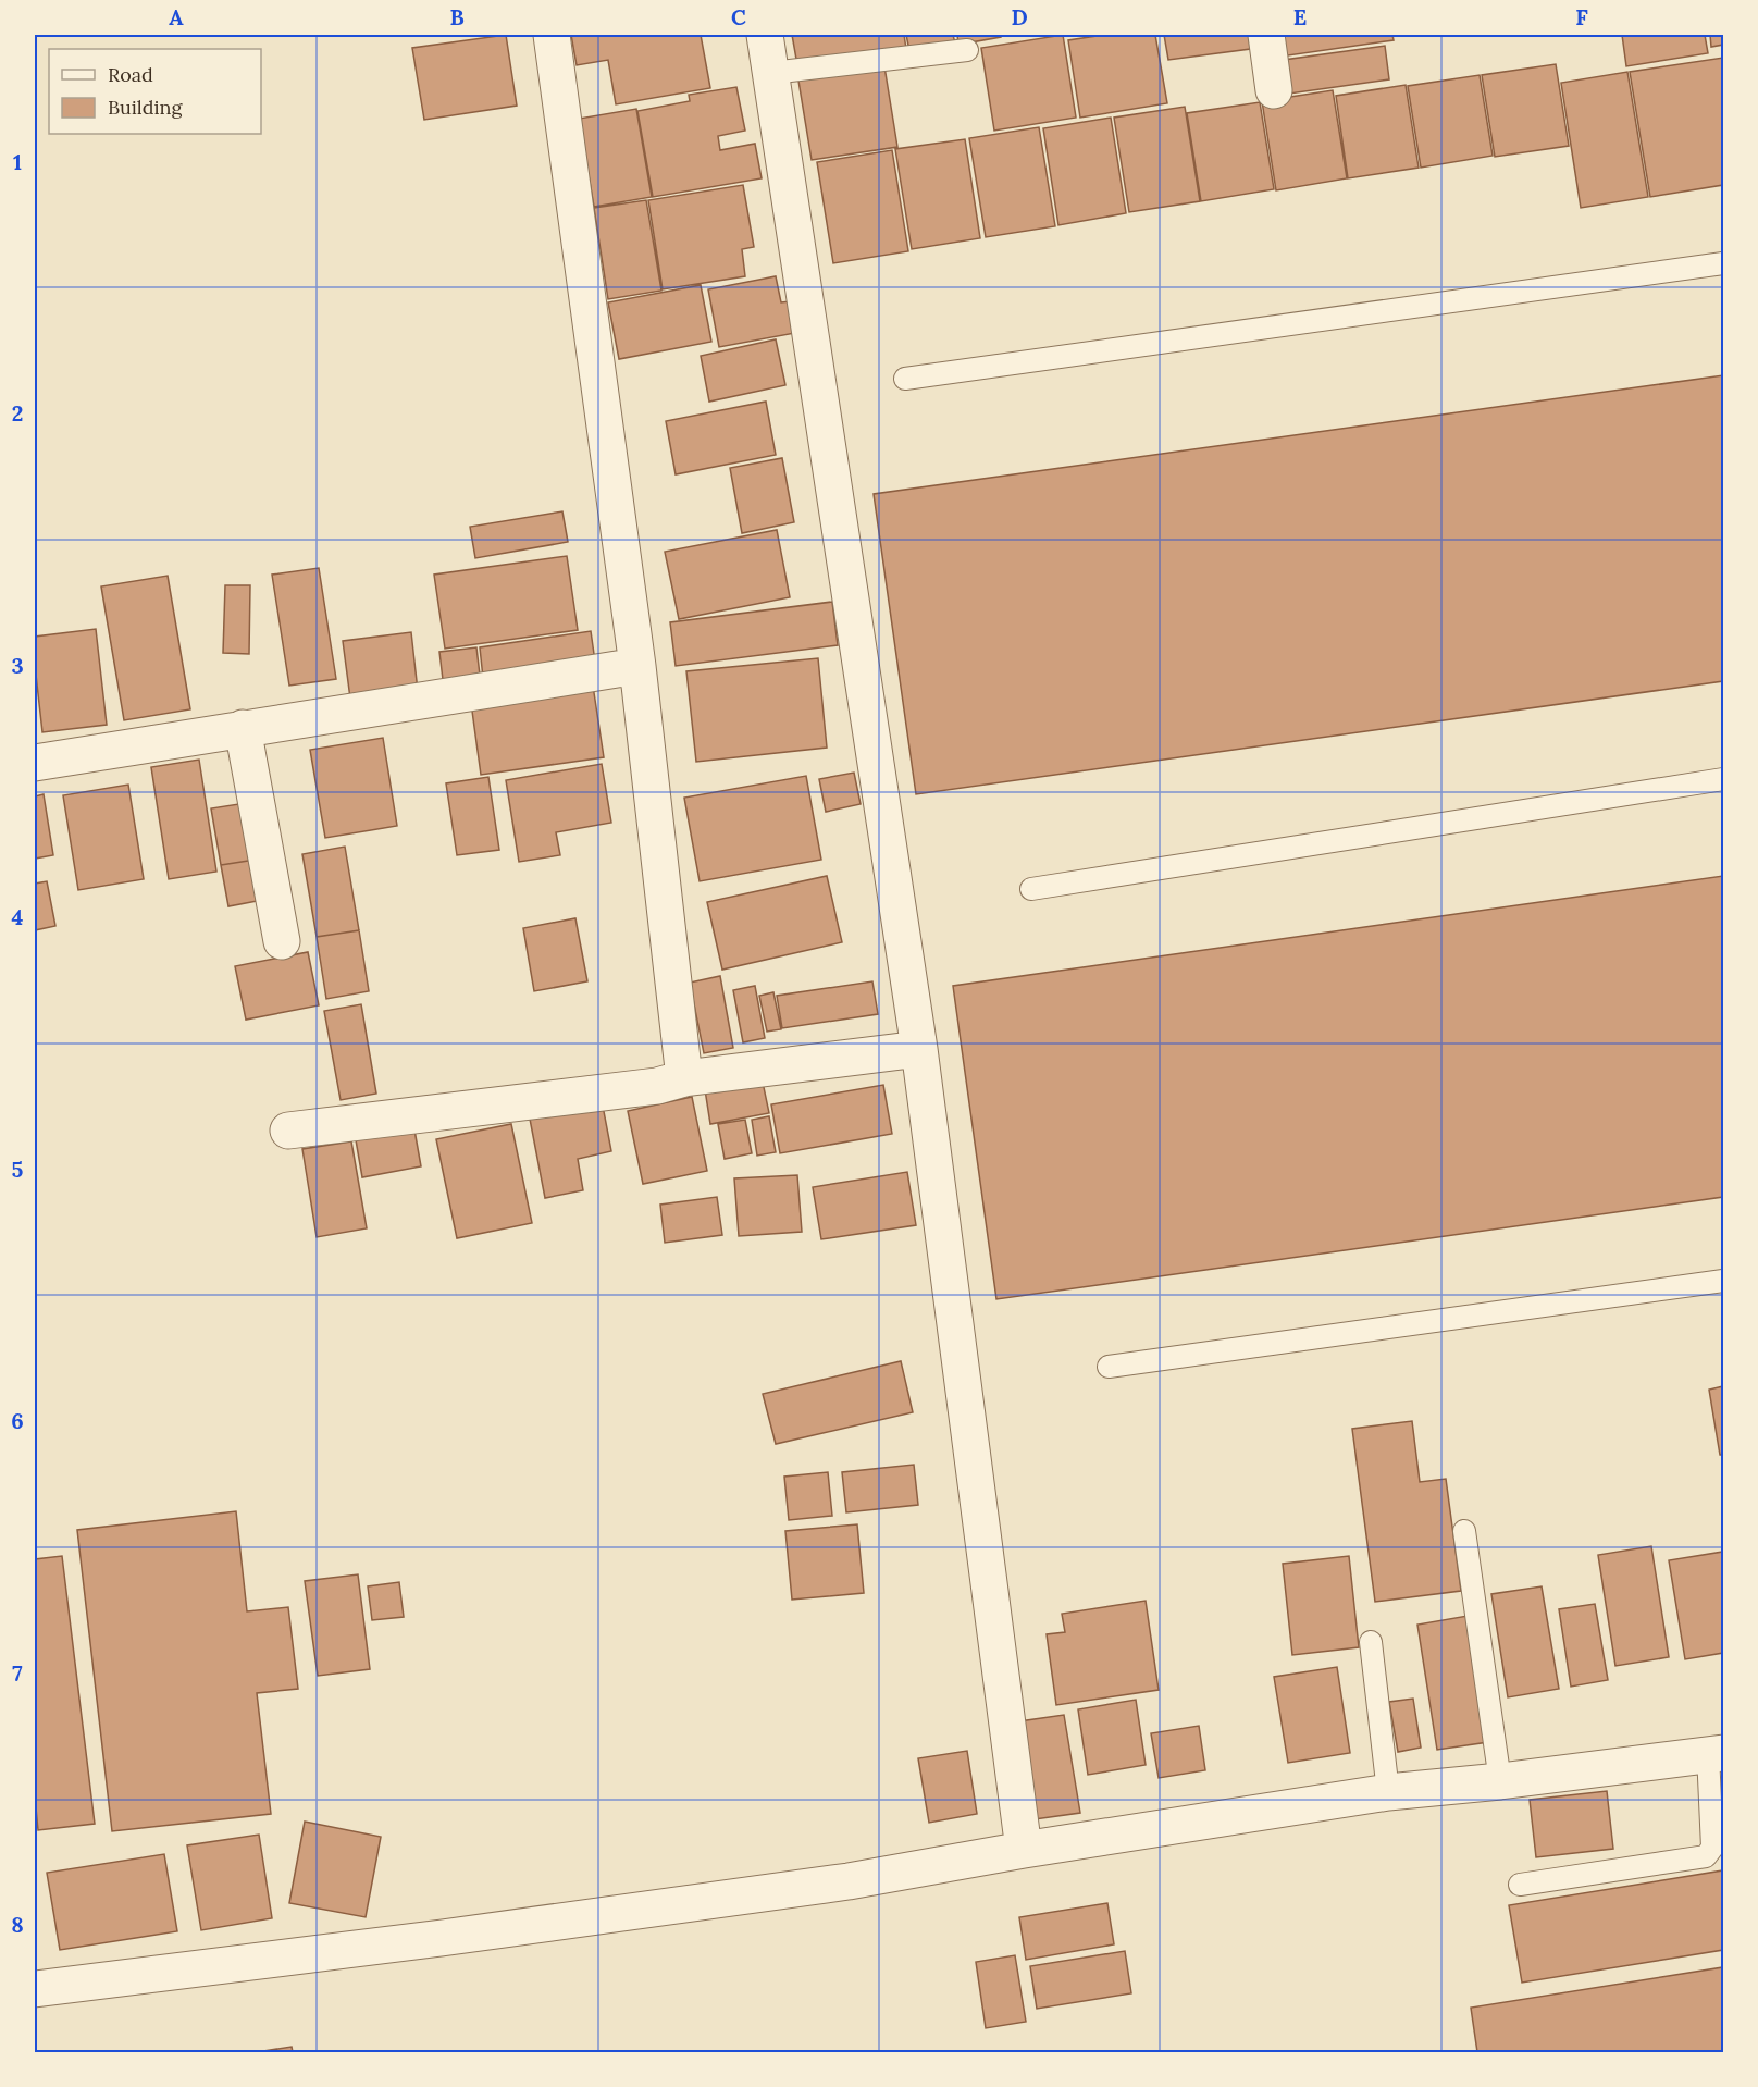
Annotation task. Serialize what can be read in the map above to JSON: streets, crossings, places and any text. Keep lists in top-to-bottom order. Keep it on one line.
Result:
{"legend":["Road","Building"],"grid":{"columns":["A","B","C","D","E","F"],"rows":["1","2","3","4","5","6","7","8"]}}
